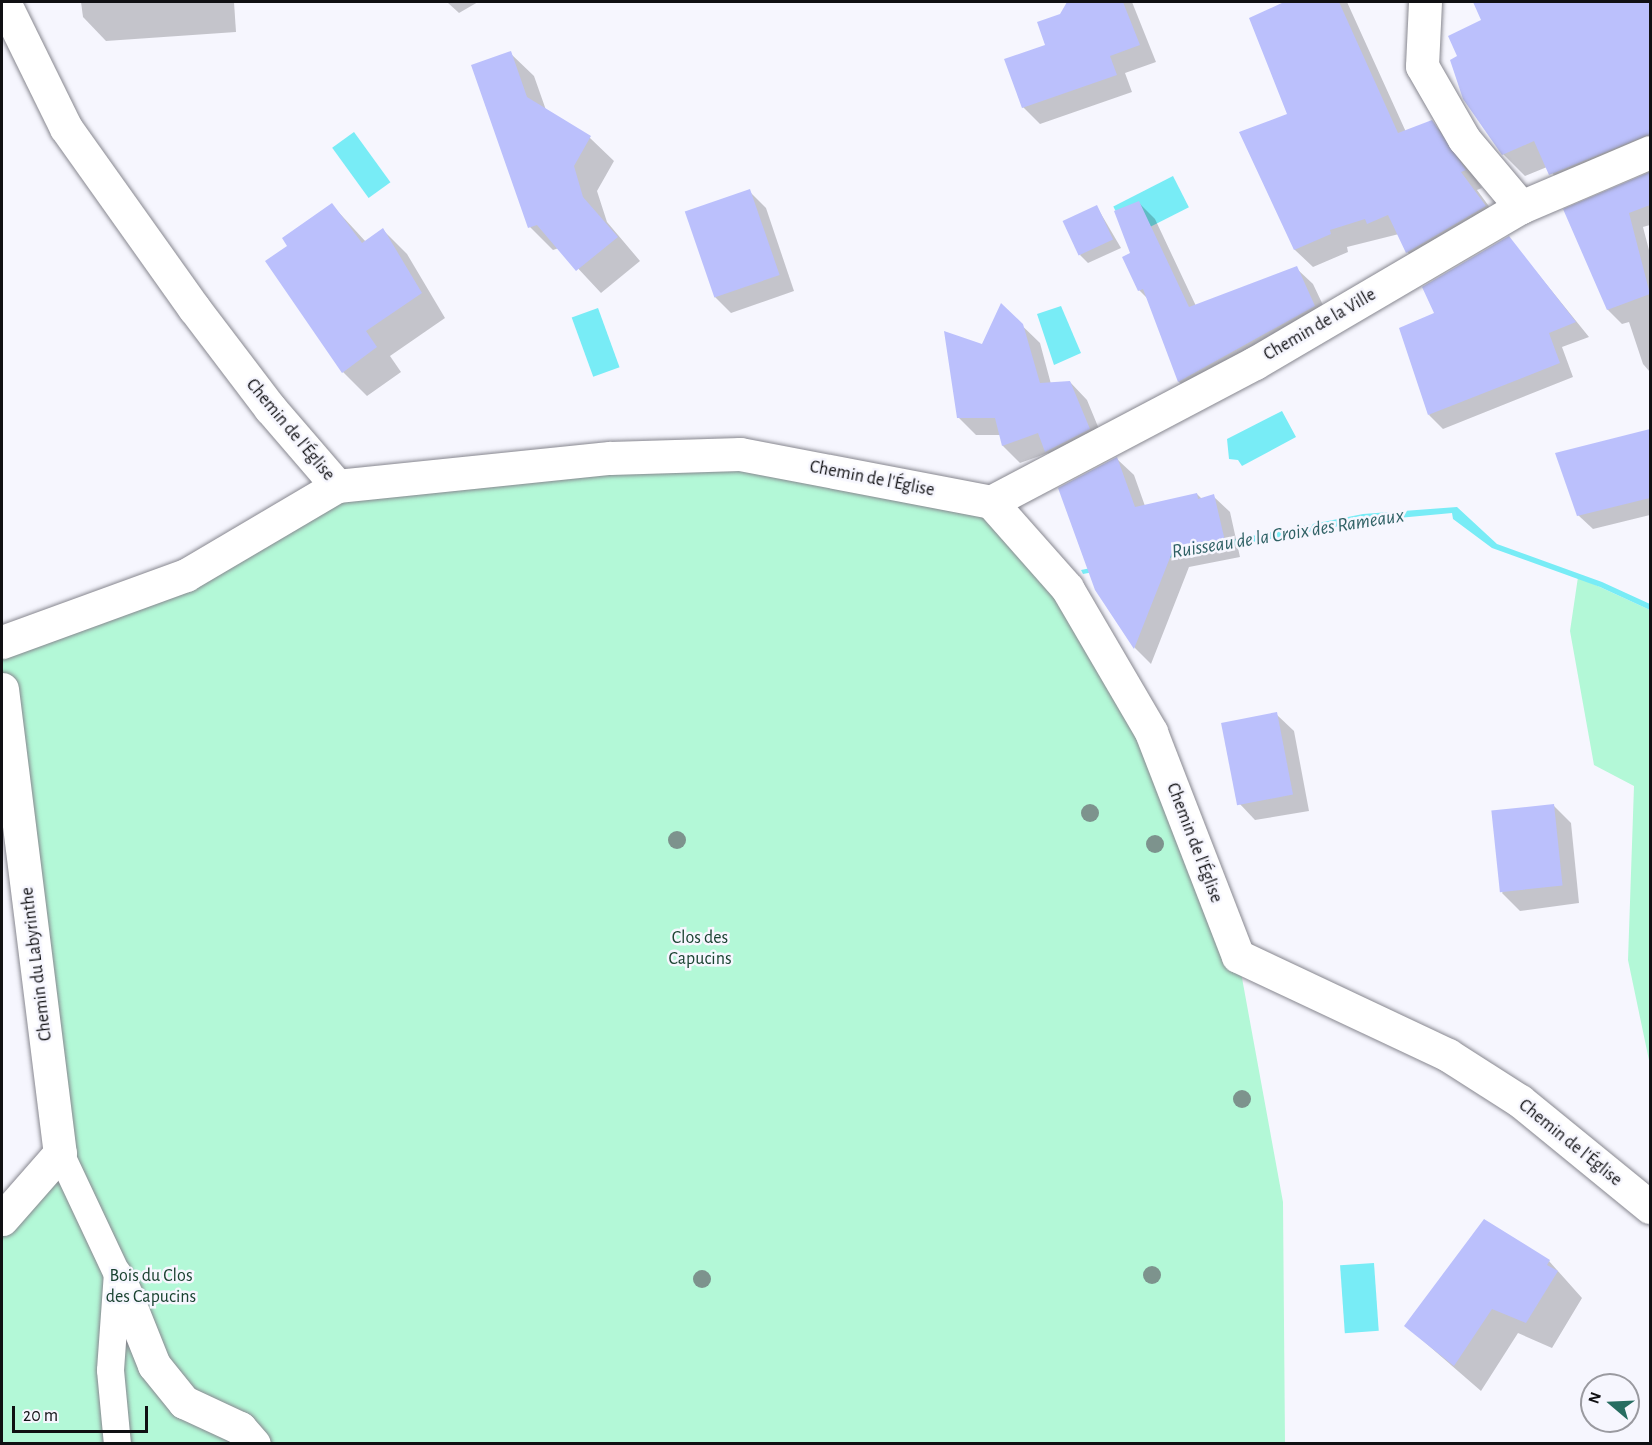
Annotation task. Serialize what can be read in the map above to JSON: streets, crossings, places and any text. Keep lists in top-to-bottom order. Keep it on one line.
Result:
{"streets":{"street":["Chemin de la Ville","Chemin de l'Église","Chemin du Labyrinthe"]},"crossings":[["Chemin de la Ville","Chemin de l'Église"]],"water":["Ruisseau de la Croix des Rameaux"],"parks":["Clos des Capucins","Bois du Clos des Capucins"],"scale_bar":"20 m","north":"left"}
